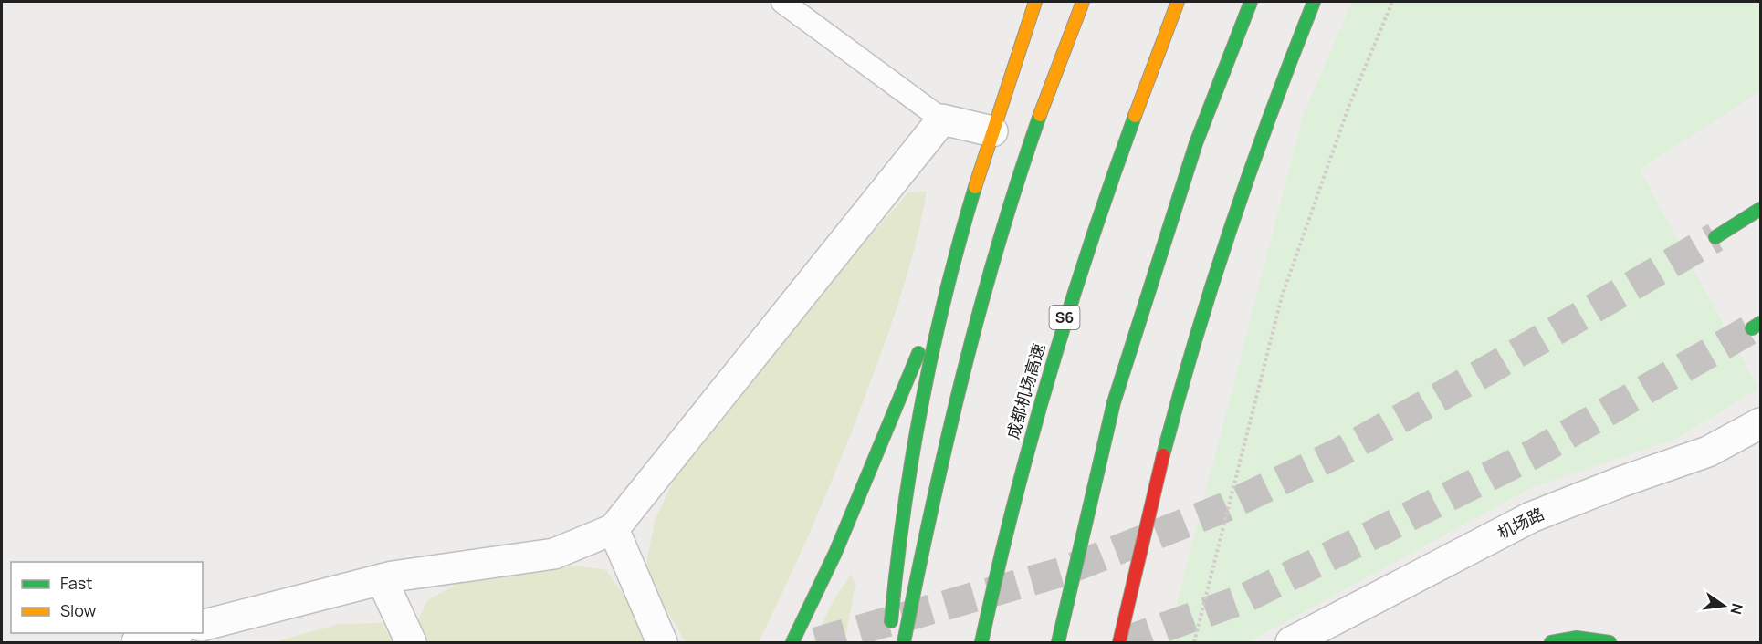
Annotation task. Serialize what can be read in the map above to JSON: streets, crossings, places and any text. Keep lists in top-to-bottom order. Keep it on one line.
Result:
{"streets":{"main road":["S6","成都机场高速"],"street":["机场路"]},"legend":["Fast","Slow"],"north":"right"}
